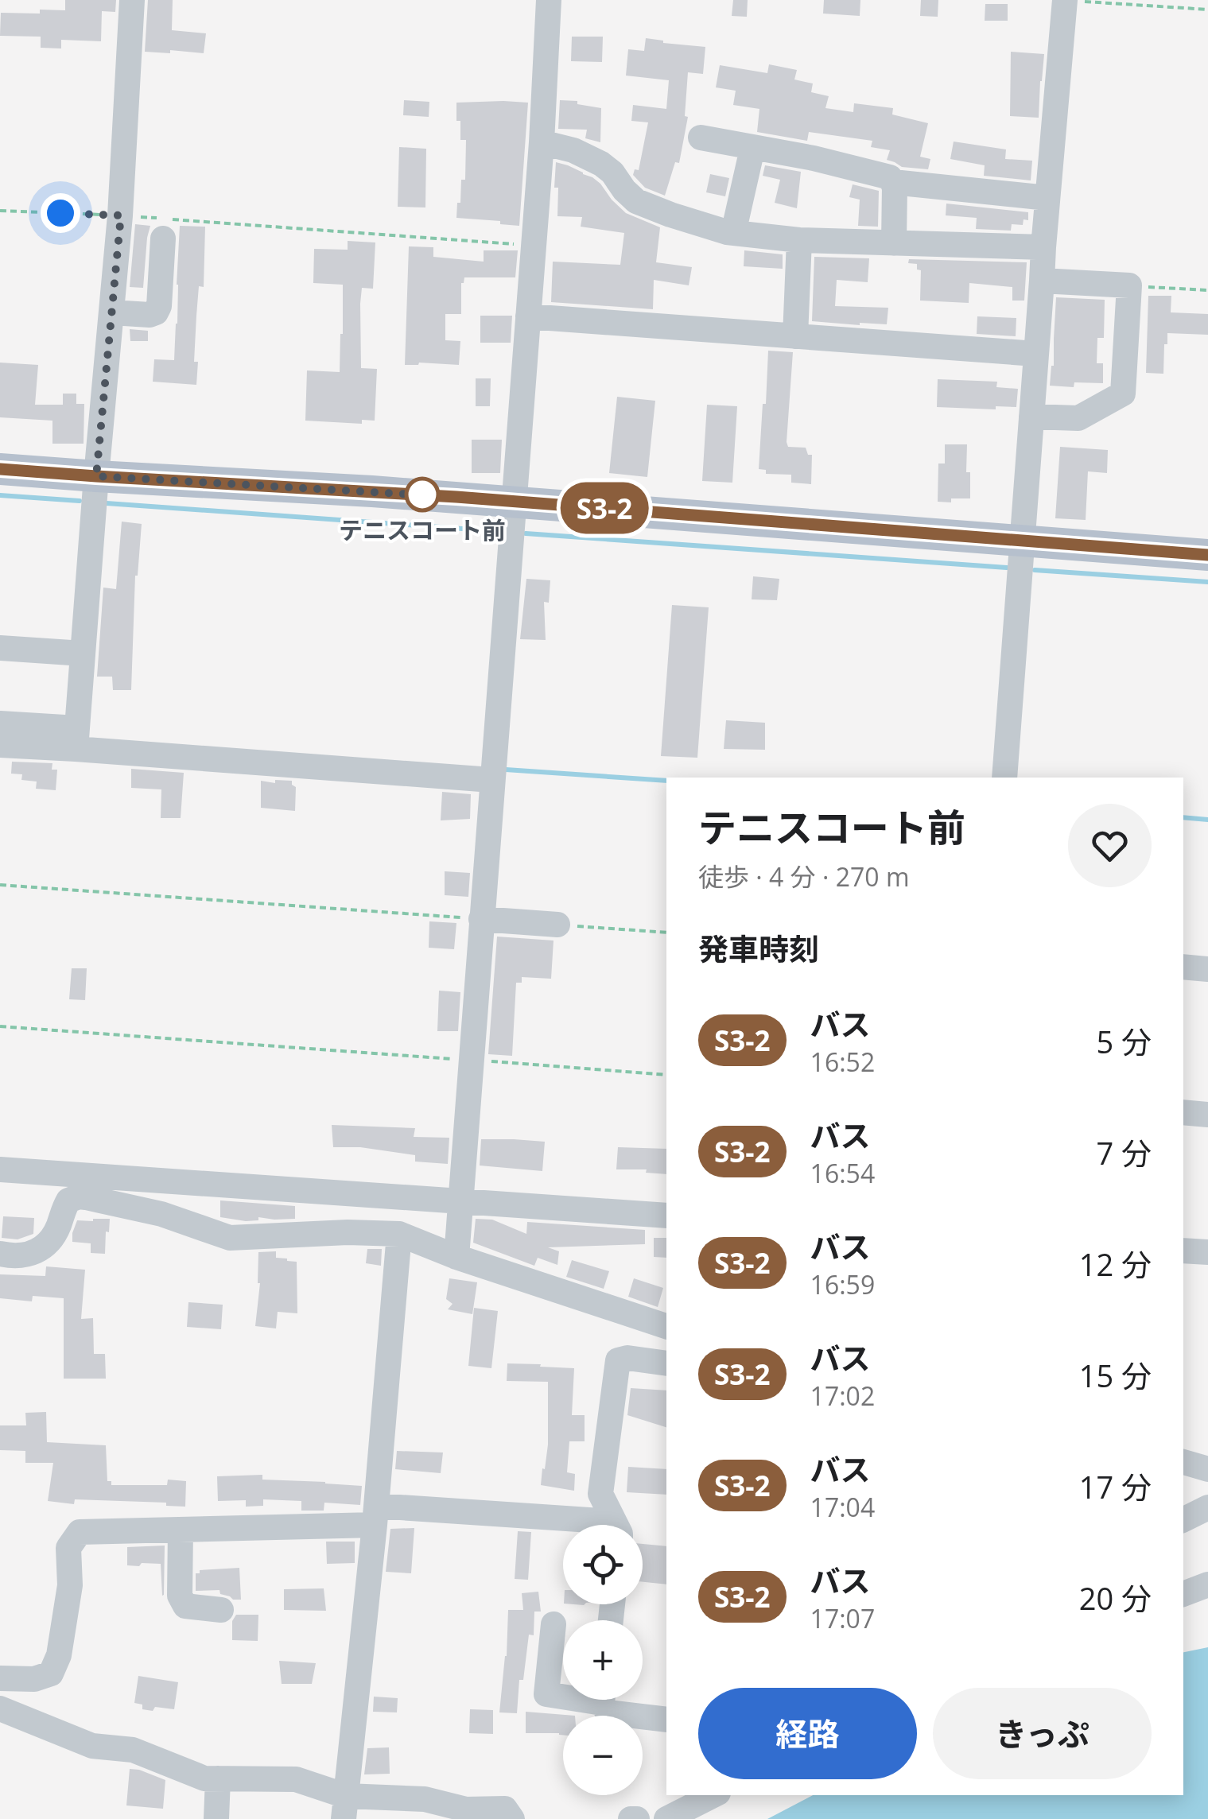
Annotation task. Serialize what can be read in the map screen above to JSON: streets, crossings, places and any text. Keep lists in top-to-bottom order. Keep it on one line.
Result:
{"places":["テニスコート前"],"lines":["bus line S3-2"],"page":{"on_map":"S3-2","heading":[["テニスコート前","徒歩 · 4 分 · 270 m"],"発車時刻"],"list":[{"mark":"S3-2","name":"バス","note":"16:52","value":"5 分"},{"mark":"S3-2","name":"バス","note":"16:54","value":"7 分"},{"mark":"S3-2","name":"バス","note":"16:59","value":"12 分"},{"mark":"S3-2","name":"バス","note":"17:02","value":"15 分"},{"mark":"S3-2","name":"バス","note":"17:04","value":"17 分"},{"mark":"S3-2","name":"バス","note":"17:07","value":"20 分"}],"map_buttons":["+","−"],"buttons":["経路","きっぷ"]}}
